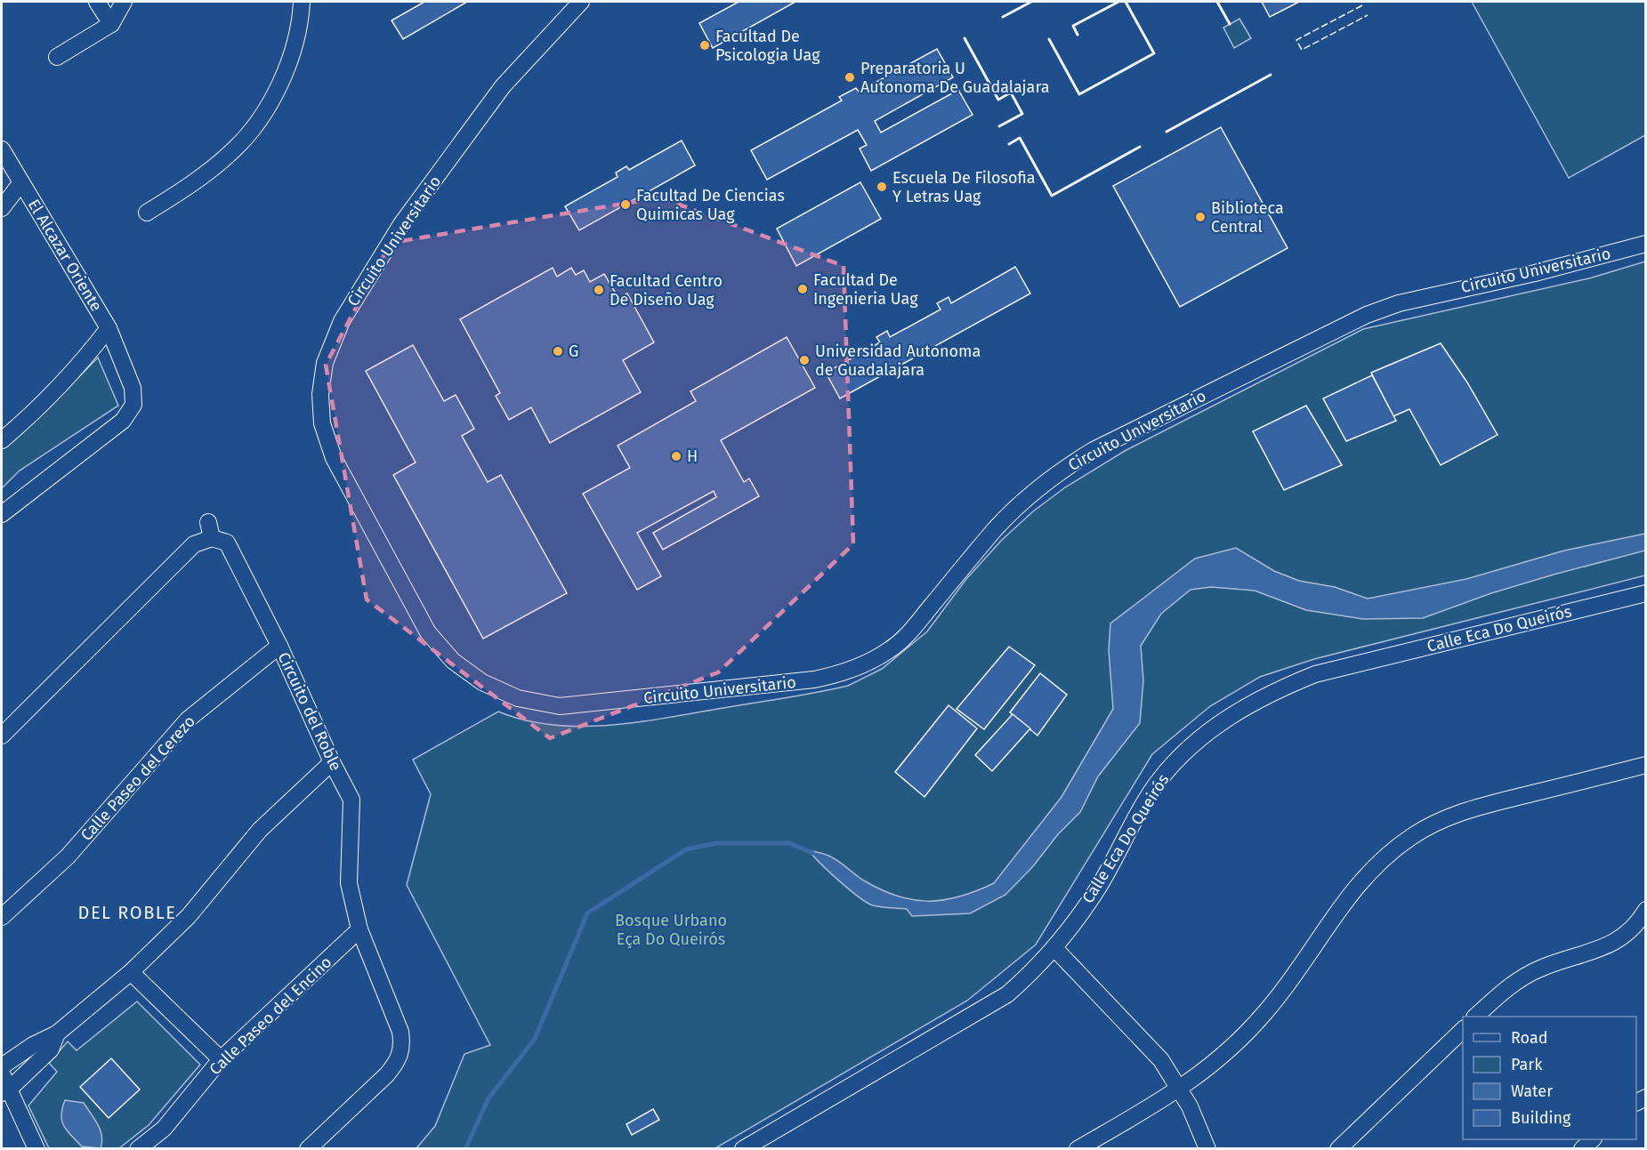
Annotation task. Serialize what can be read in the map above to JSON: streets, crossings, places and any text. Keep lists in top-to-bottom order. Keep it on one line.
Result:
{"streets":{"street":["Circuito Universitario","El Alcazar Oriente","Calle Eca Do Queirós","Circuito del Roble","Calle Paseo del Cerezo","Calle Paseo del Encino"]},"crossings":[["Circuito del Roble","Calle Paseo del Cerezo"],["Circuito del Roble","Calle Paseo del Encino"]],"districts":["DEL ROBLE"],"parks":["Bosque Urbano Eça Do Queirós"],"places":["Facultad De Psicologia Uag","Preparatoria U Autonoma De Guadalajara","Escuela De Filosofia Y Letras Uag","Facultad De Ciencias Quimicas Uag","Biblioteca Central","Facultad De Ingenieria Uag","Facultad Centro De Diseño Uag","G","Universidad Autonoma de Guadalajara","H"],"legend":["Road","Park","Water","Building"]}
